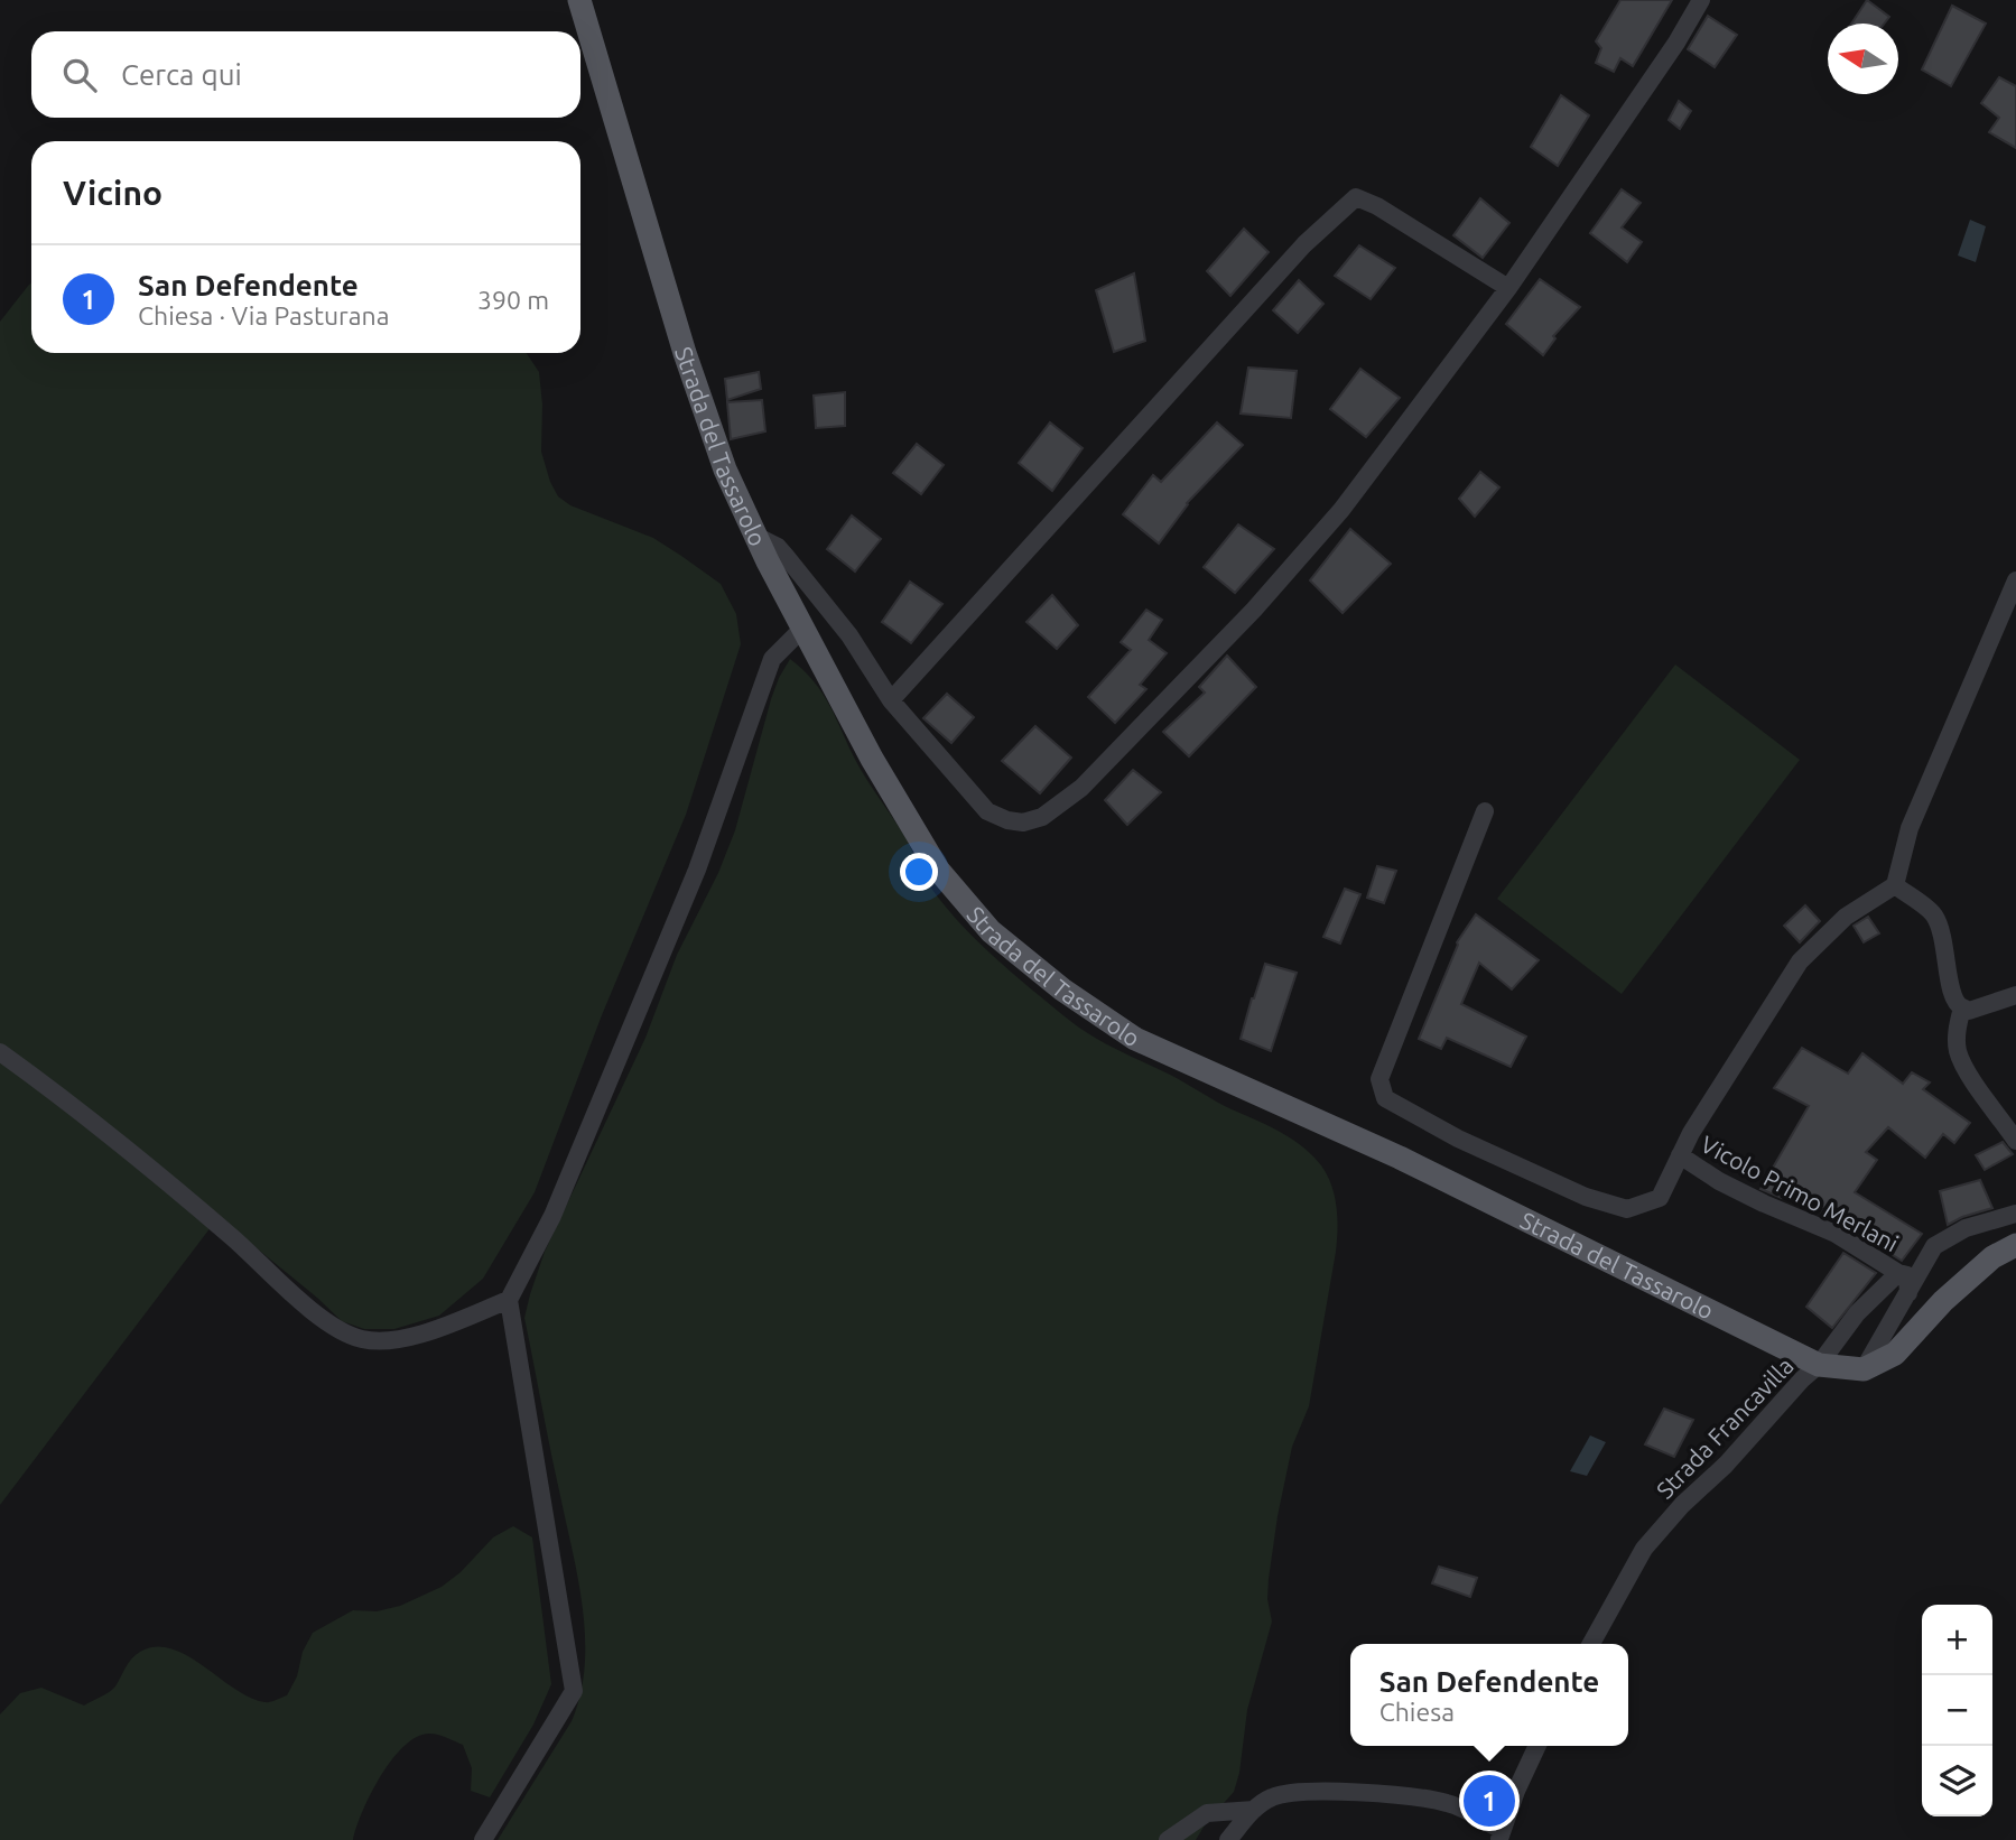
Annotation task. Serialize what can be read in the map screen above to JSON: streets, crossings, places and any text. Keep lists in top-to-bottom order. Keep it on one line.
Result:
{"streets":{"main road":["Strada del Tassarolo"],"street":["Vicolo Primo Merlani","Strada Francavilla"]},"crossings":[["Strada del Tassarolo","Strada Francavilla"],["Vicolo Primo Merlani","Strada Francavilla"]],"north":"left","page":{"search":"Cerca qui","heading":"Vicino","list":[{"mark":"1","name":"San Defendente","note":"Chiesa · Via Pasturana","value":"390 m"}],"map_buttons":["+","−"],"popup":["San Defendente","Chiesa"],"pins":"1"}}
